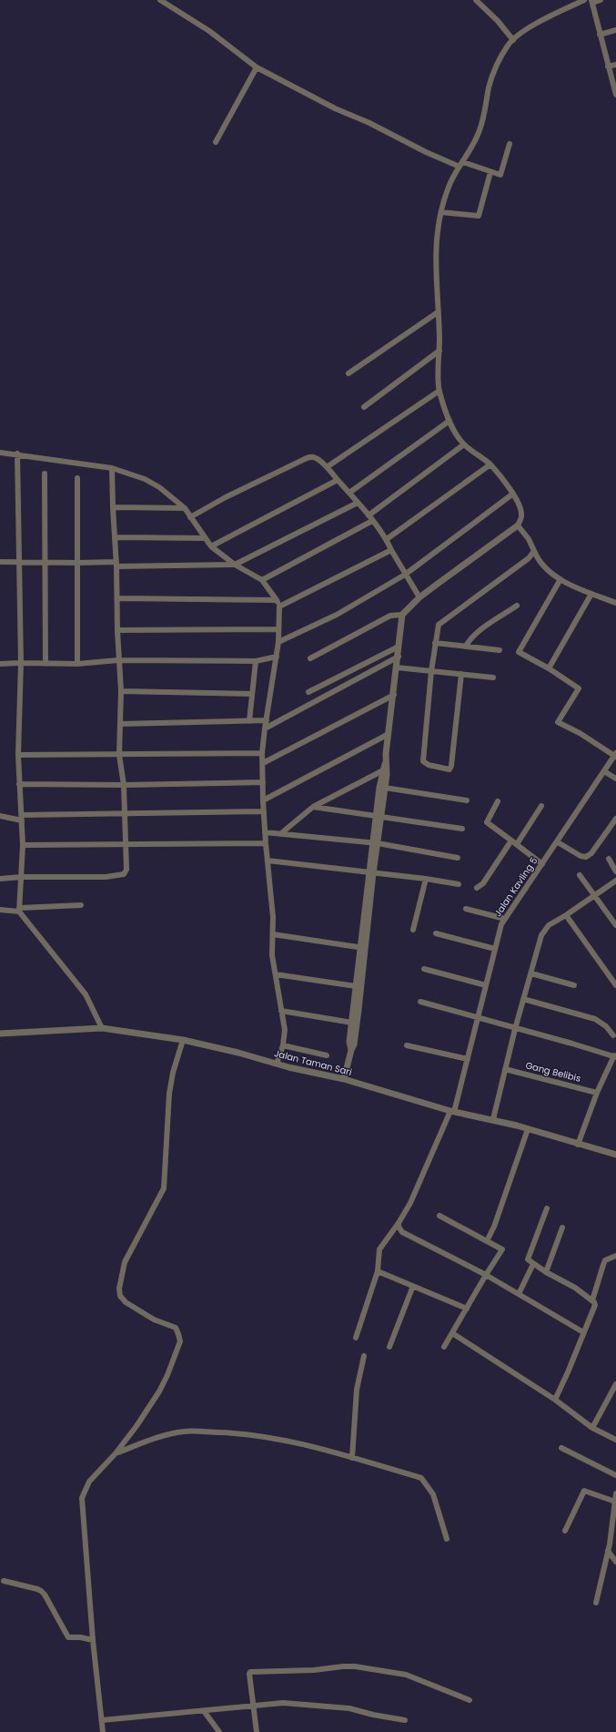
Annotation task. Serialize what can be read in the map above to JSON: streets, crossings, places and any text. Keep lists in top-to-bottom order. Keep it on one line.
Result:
{"streets":{"street":["Jalan Kavling 5","Jalan Taman Sari","Gang Belibis"]},"crossings":[["Jalan Kavling 5","Jalan Taman Sari"]]}
